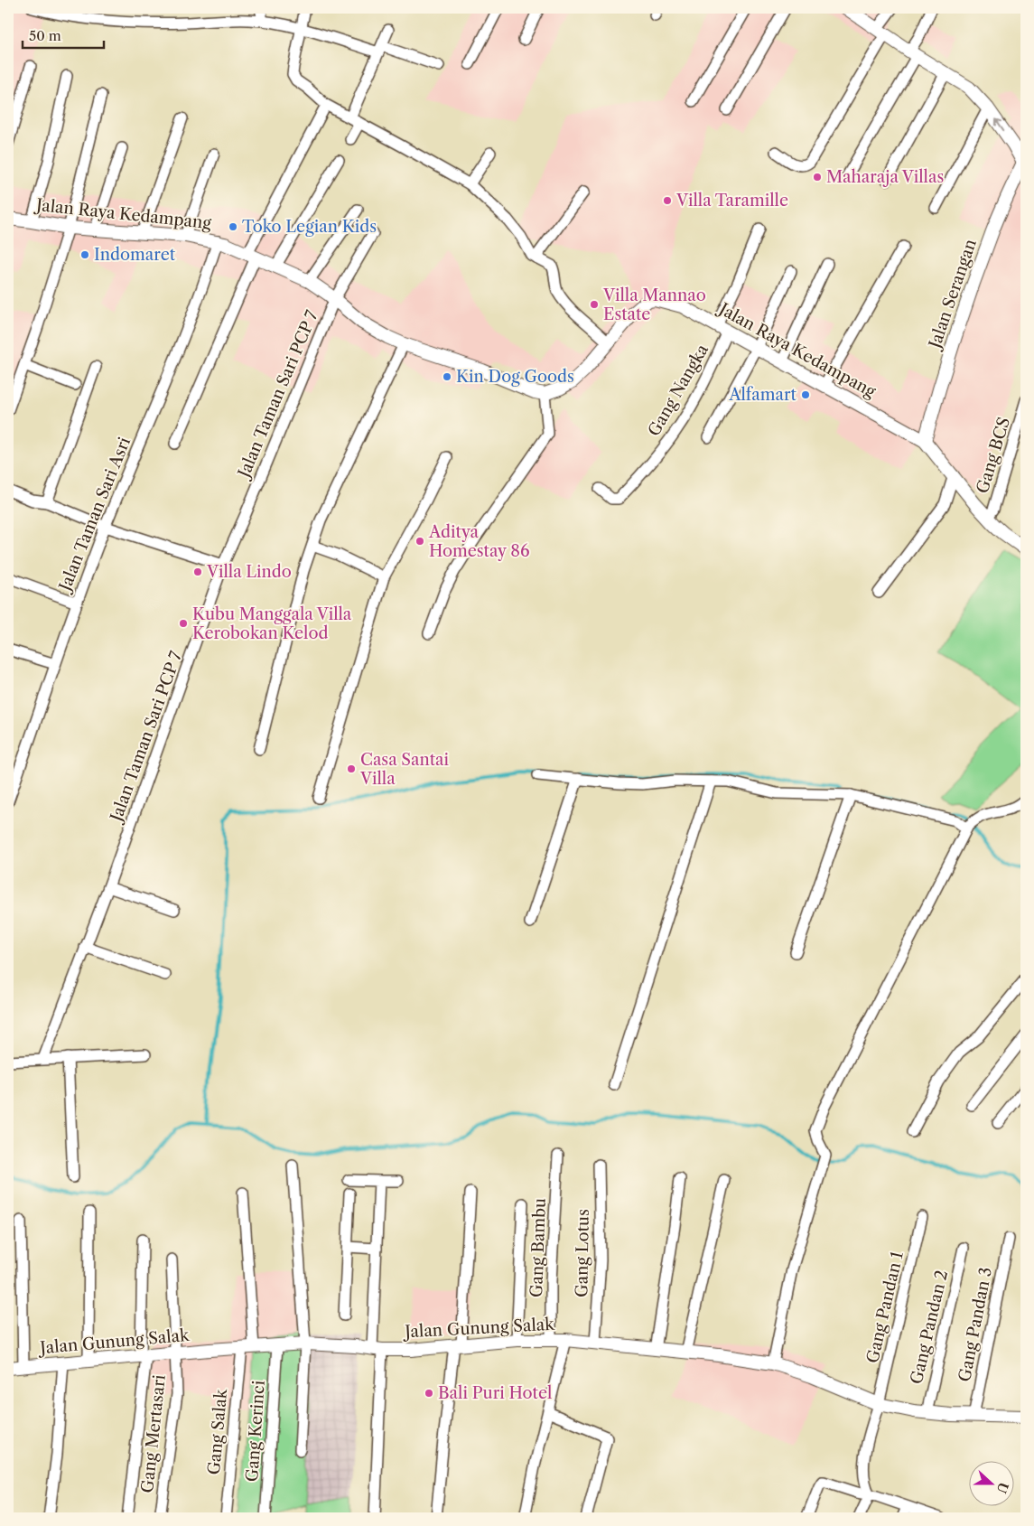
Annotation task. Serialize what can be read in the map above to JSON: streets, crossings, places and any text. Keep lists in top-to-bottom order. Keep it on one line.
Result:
{"streets":{"street":["Jalan Raya Kedampang","Jalan Serangan","Gang Nangka","Jalan Taman Sari PCP 7","Gang BCS","Jalan Taman Sari Asri","Gang Bambu","Gang Lotus","Gang Pandan 1","Gang Pandan 3","Gang Pandan 2","Jalan Gunung Salak","Gang Kerinci","Gang Salak","Gang Mertasari"]},"crossings":[["Jalan Raya Kedampang","Jalan Serangan"],["Jalan Raya Kedampang","Gang Nangka"],["Jalan Raya Kedampang","Jalan Taman Sari PCP 7"],["Jalan Raya Kedampang","Gang BCS"],["Jalan Raya Kedampang","Jalan Taman Sari Asri"],["Gang Bambu","Jalan Gunung Salak"],["Gang Lotus","Jalan Gunung Salak"],["Gang Pandan 1","Jalan Gunung Salak"],["Gang Pandan 3","Jalan Gunung Salak"],["Gang Pandan 2","Jalan Gunung Salak"],["Jalan Gunung Salak","Gang Kerinci"],["Jalan Gunung Salak","Gang Salak"],["Jalan Gunung Salak","Gang Mertasari"]],"places":["Maharaja Villas","Villa Taramille","Toko Legian Kids","Indomaret","Villa Mannao Estate","Kin Dog Goods","Alfamart","Aditya Homestay 86","Villa Lindo","Kubu Manggala Villa Kerobokan Kelod","Casa Santai Villa","Bali Puri Hotel"],"scale_bar":"50 m","north":"right"}
